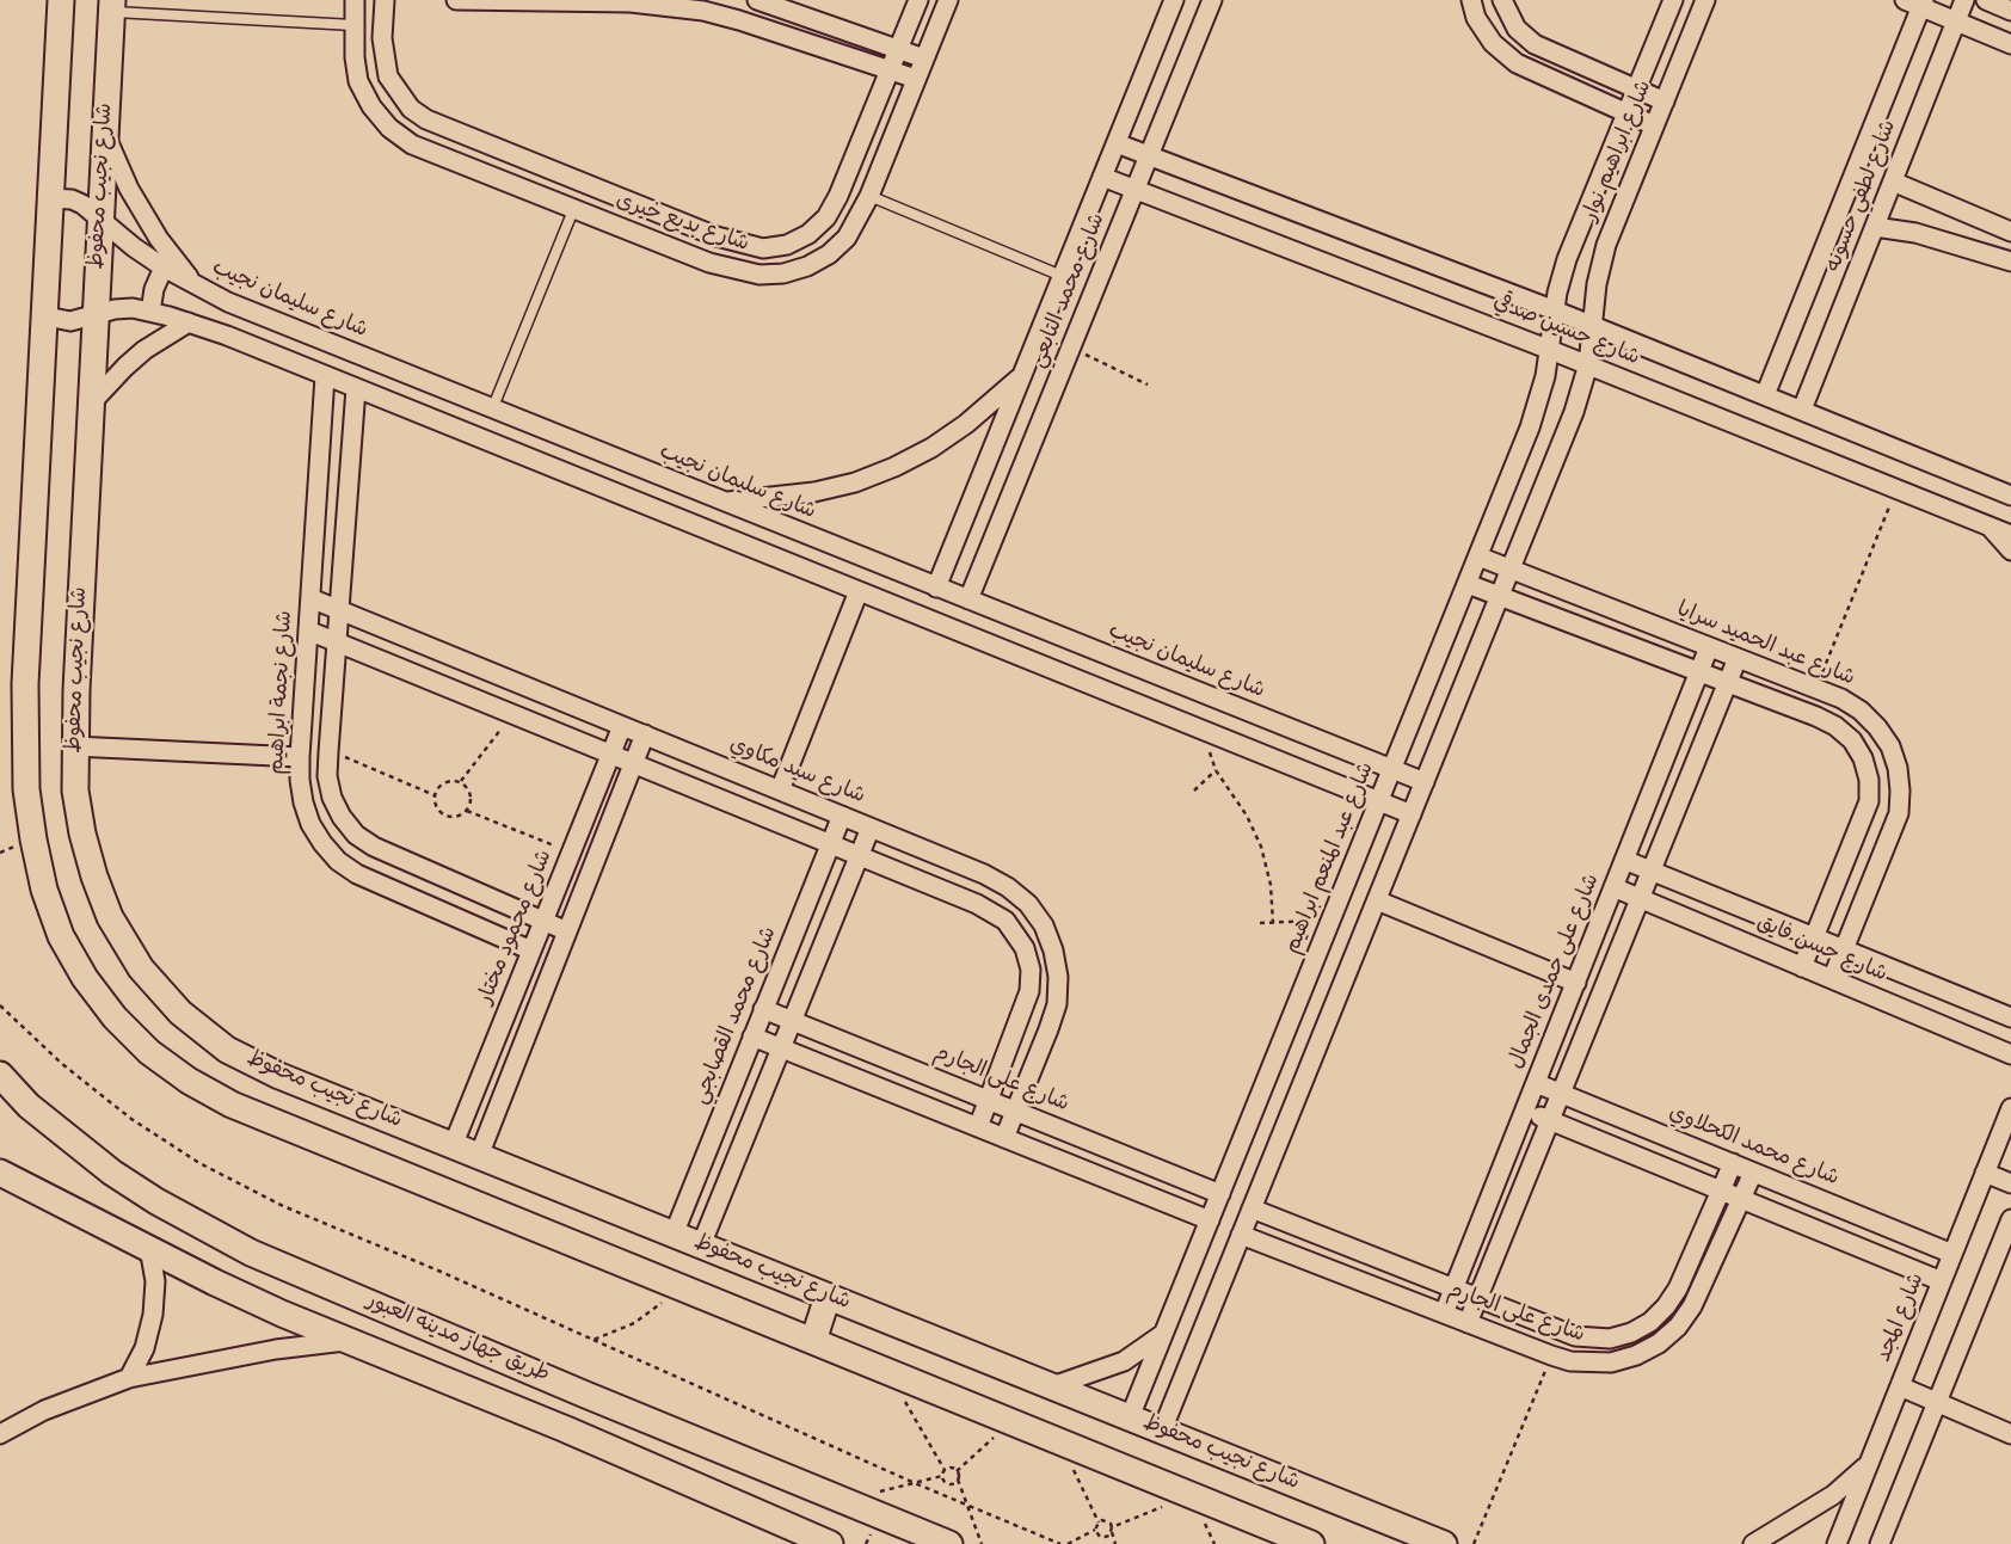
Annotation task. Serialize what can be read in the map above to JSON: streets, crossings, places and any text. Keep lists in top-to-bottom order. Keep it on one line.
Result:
{"streets":{"street":["شارع ابراهيم نوار","شارع نجيب محفوظ","شارع لطفي حسونه","شارع بديع خيرى","شارع محمد التابعي","شارع سليمان نجيب","شارع حسين صدقي","شارع عبد الحميد سرايا","شارع نجمة ابراهيم","شارع سيد مكاوي","شارع عبد المنعم ابراهيم","شارع محمود مختار","شارع حسن فايق","شارع على حمدى الجمال","شارع محمد القصابجي","شارع على الجارم","شارع محمد الكحلاوي","شارع المجد","طريق جهاز مدينه العبور"]},"crossings":[["شارع ابراهيم نوار","شارع حسين صدقي"],["شارع ابراهيم نوار","شارع عبد المنعم ابراهيم"],["شارع نجيب محفوظ","شارع سليمان نجيب"],["شارع نجيب محفوظ","شارع عبد المنعم ابراهيم"],["شارع نجيب محفوظ","شارع محمود مختار"],["شارع نجيب محفوظ","شارع محمد القصابجي"],["شارع لطفي حسونه","شارع حسين صدقي"],["شارع محمد التابعي","شارع سليمان نجيب"],["شارع محمد التابعي","شارع حسين صدقي"],["شارع سليمان نجيب","شارع عبد المنعم ابراهيم"],["شارع حسين صدقي","شارع عبد المنعم ابراهيم"],["شارع عبد الحميد سرايا","شارع عبد المنعم ابراهيم"],["شارع عبد الحميد سرايا","شارع حسن فايق"],["شارع عبد الحميد سرايا","شارع على حمدى الجمال"],["شارع نجمة ابراهيم","شارع سيد مكاوي"],["شارع نجمة ابراهيم","شارع محمود مختار"],["شارع سيد مكاوي","شارع محمود مختار"],["شارع سيد مكاوي","شارع محمد القصابجي"],["شارع سيد مكاوي","شارع على الجارم"],["شارع عبد المنعم ابراهيم","شارع على الجارم"],["شارع حسن فايق","شارع على حمدى الجمال"],["شارع على حمدى الجمال","شارع على الجارم"],["شارع على حمدى الجمال","شارع محمد الكحلاوي"],["شارع محمد القصابجي","شارع على الجارم"],["شارع على الجارم","شارع محمد الكحلاوي"],["شارع محمد الكحلاوي","شارع المجد"]]}
